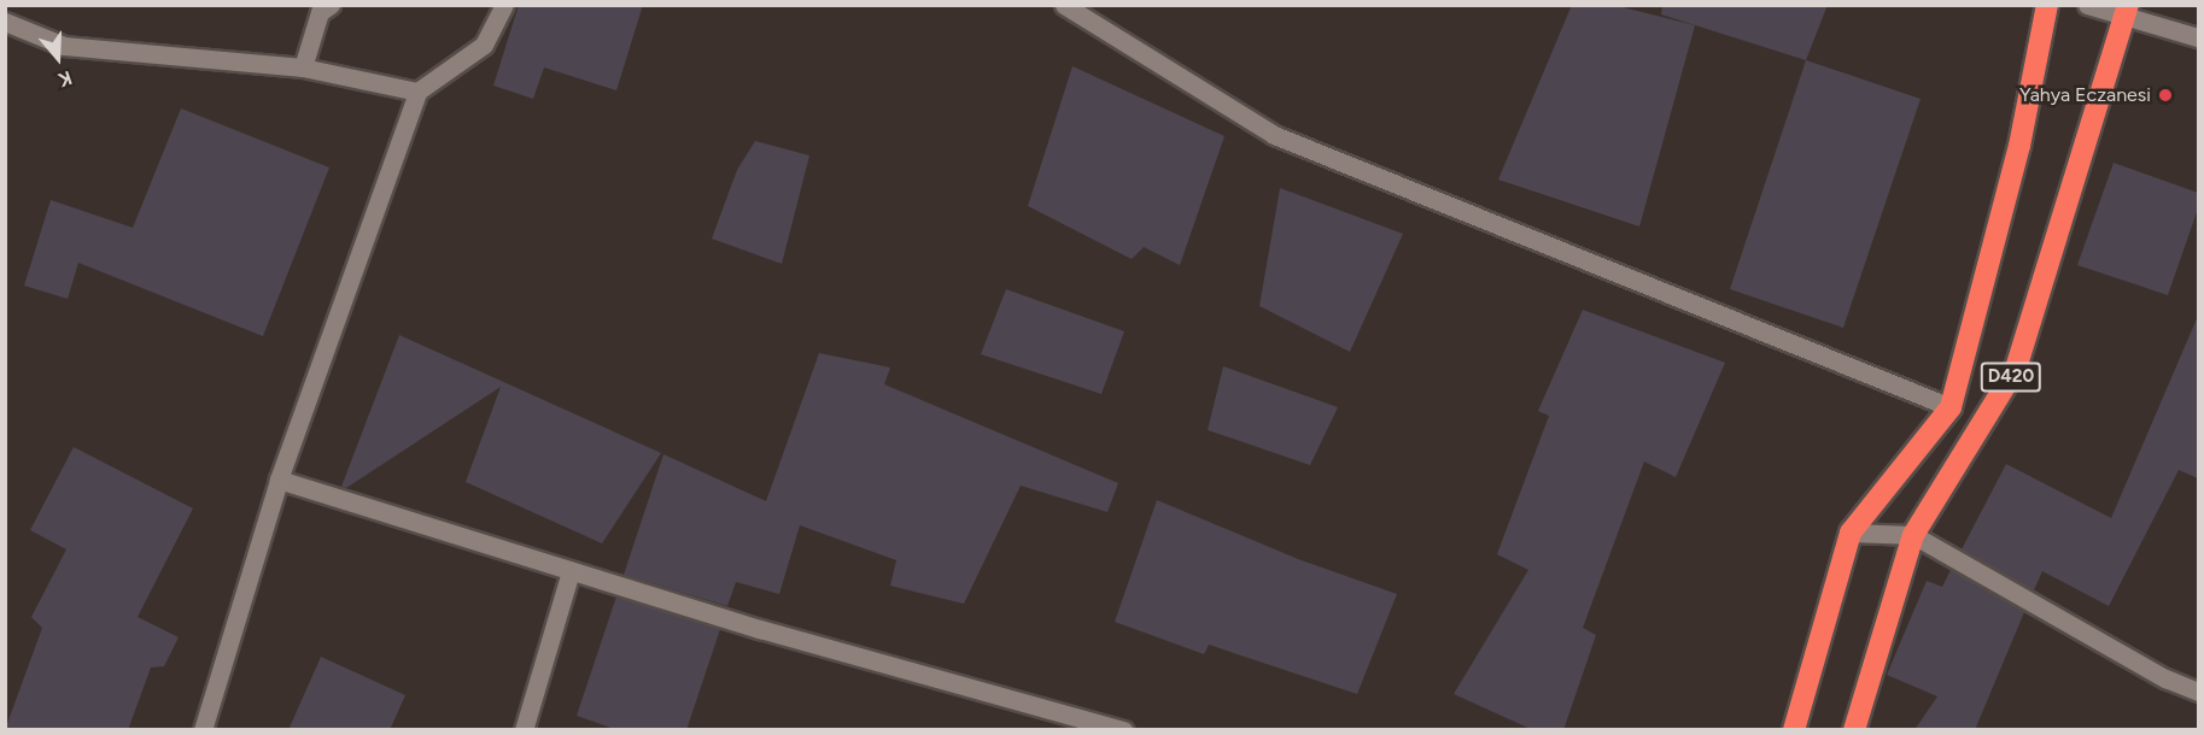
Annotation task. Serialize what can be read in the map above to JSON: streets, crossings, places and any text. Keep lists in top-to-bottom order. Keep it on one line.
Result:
{"streets":{"highway":["D420"]},"places":["Yahya Eczanesi"],"north":"bottom"}
